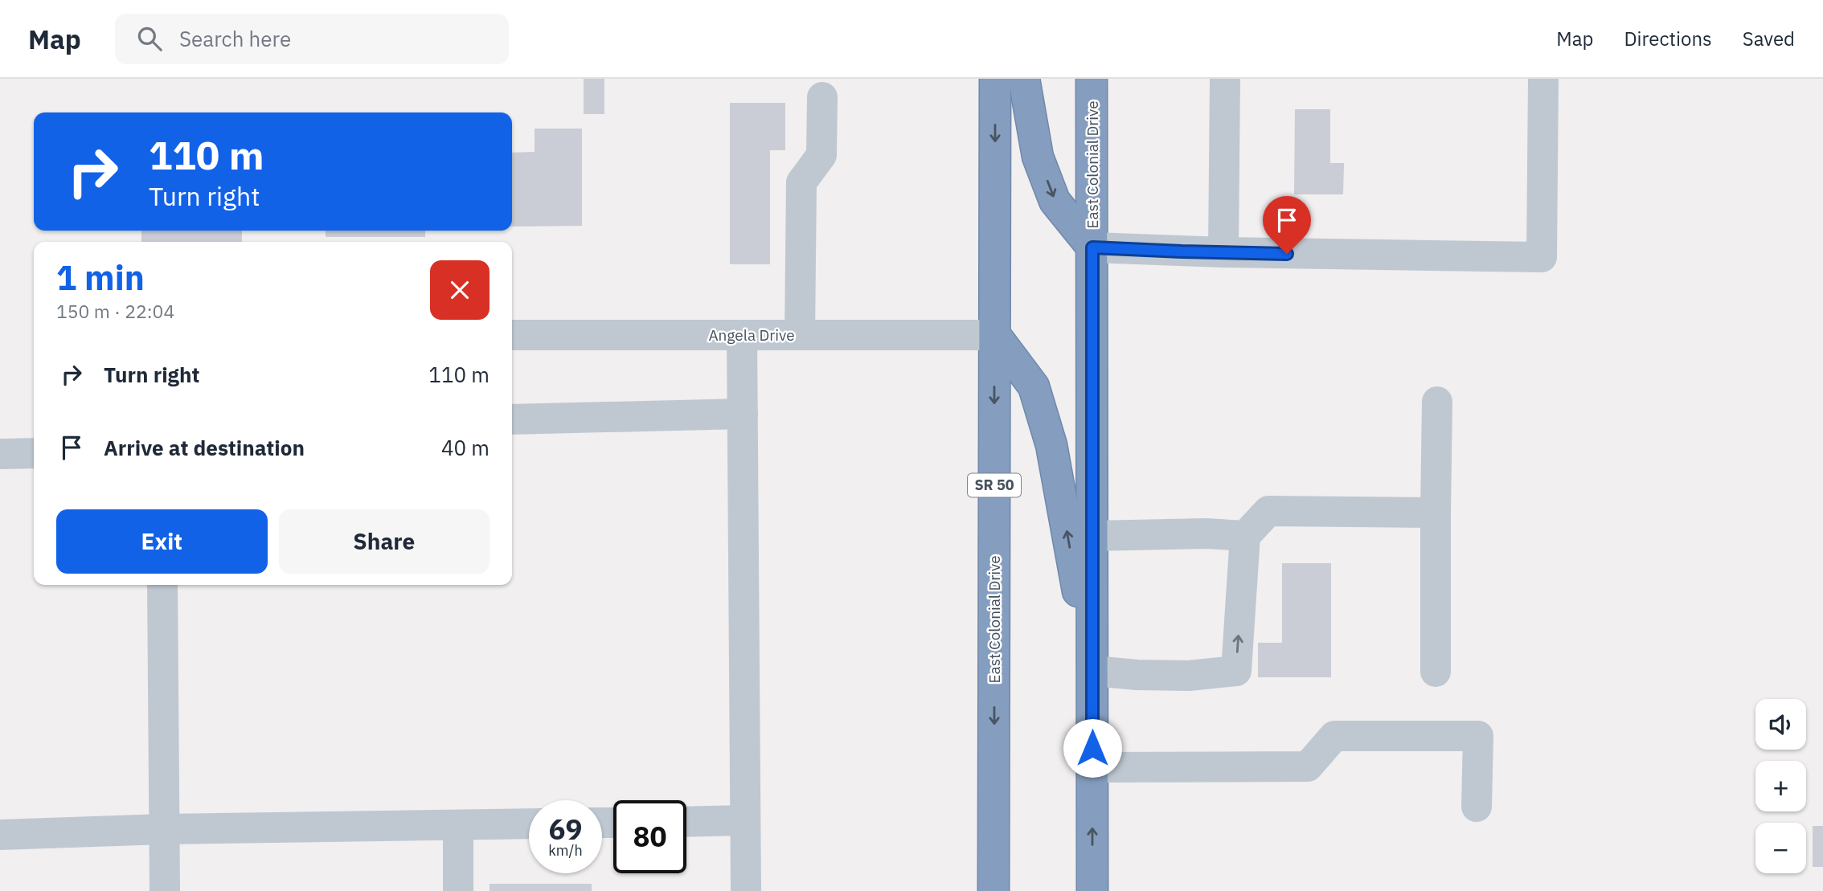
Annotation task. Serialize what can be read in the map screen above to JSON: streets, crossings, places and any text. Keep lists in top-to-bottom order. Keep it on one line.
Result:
{"streets":{"highway":["East Colonial Drive","SR 50"],"street":["Angela Drive"]},"crossings":[["East Colonial Drive","Angela Drive"]],"page":{"header":"Map","search":"Search here","nav":["Map","Directions","Saved"],"turn":["110 m","Turn right"],"heading":["1 min","150 m · 22:04"],"list":[{"name":"Turn right","value":"110 m"},{"name":"Arrive at destination","value":"40 m"}],"buttons":["Exit","Share"],"map_buttons":["+","−"],"speed":"69 km/h","limit":"80"}}
